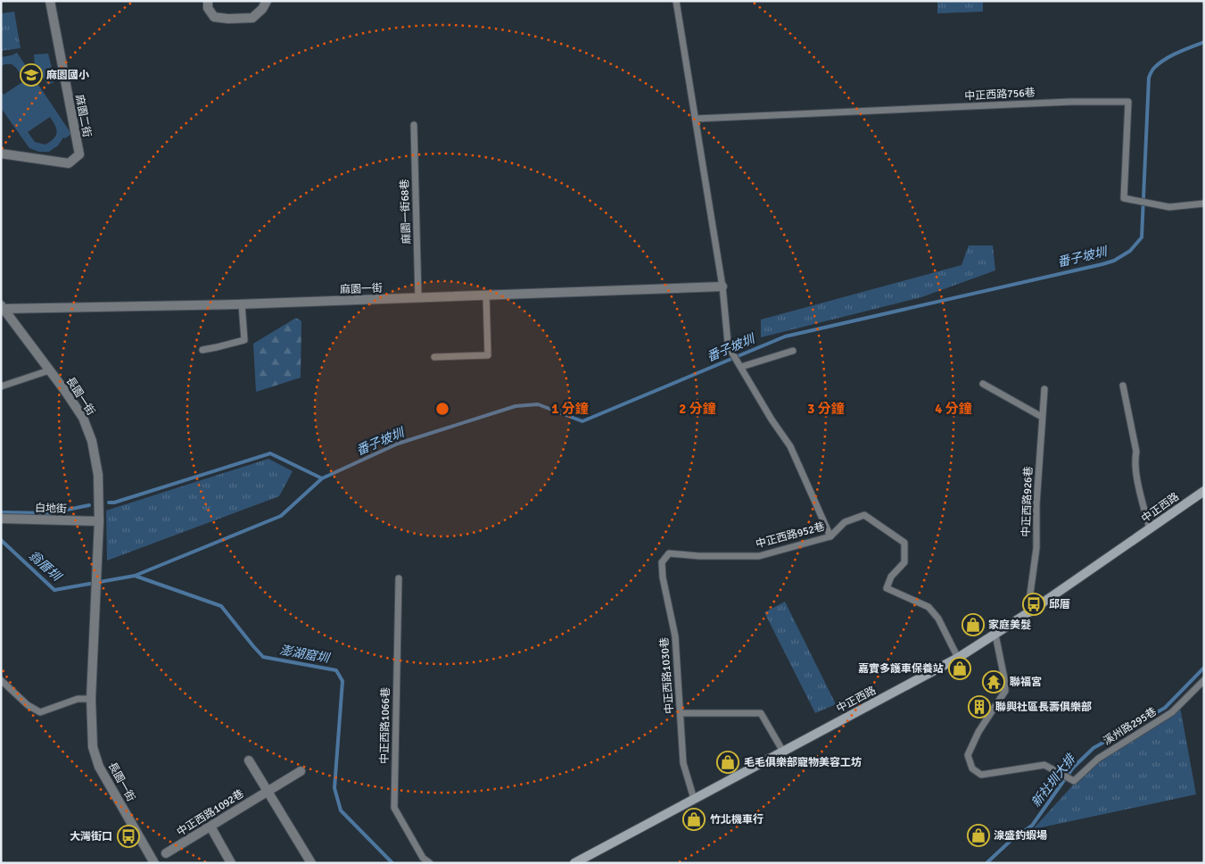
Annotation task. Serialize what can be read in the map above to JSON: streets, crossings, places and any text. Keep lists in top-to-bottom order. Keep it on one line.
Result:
{"streets":{"main road":["中正西路"],"street":["麻園二街","麻園一街","長園一街","白地街","中正西路1092巷"],"lane":["中正西路756巷","麻園一街68巷","中正西路926巷","中正西路952巷","中正西路1030巷","中正西路1066巷","溪州路295巷"]},"crossings":[["麻園一街68巷","麻園一街"],["麻園一街","長園一街"],["長園一街","白地街"],["中正西路926巷","中正西路"],["中正西路","中正西路952巷"],["中正西路","中正西路1030巷"],["中正西路","溪州路295巷"],["中正西路952巷","中正西路1030巷"]],"water":["番子坡圳","翁厝圳","澎湖窟圳","新社圳大排"],"places":{"school or university":["麻園國小"],"bus stop":["邱厝","大灣街口"],"shop":["家庭美髮","嘉實多護車保養站","毛毛俱樂部寵物美容工坊","竹北機車行","湶盛釣蝦場"],"temple":["聯福宮"],"building":["聯興社區長壽俱樂部"]},"rings":["1 分鐘","2 分鐘","3 分鐘","4 分鐘"]}
